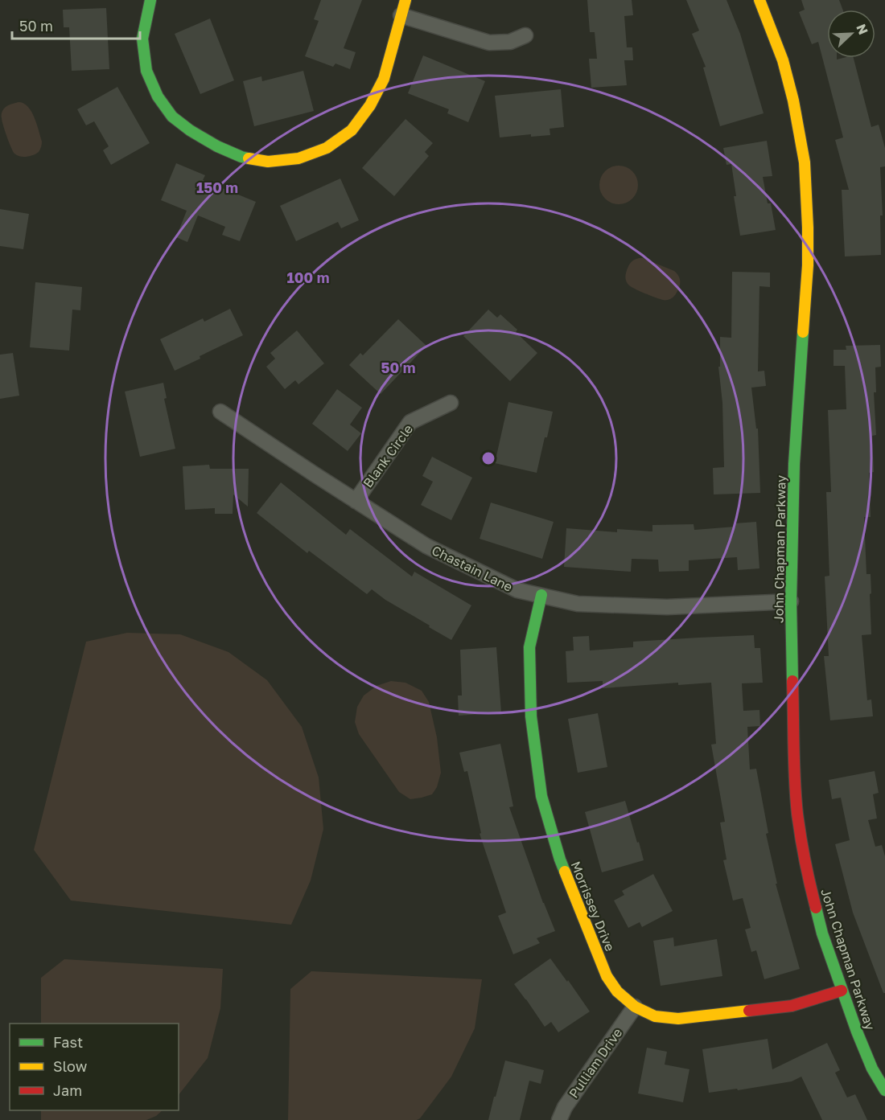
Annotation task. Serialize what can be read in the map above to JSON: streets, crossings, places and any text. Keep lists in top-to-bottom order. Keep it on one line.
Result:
{"streets":{"street":["Blank Circle","John Chapman Parkway","Chastain Lane","Morrissey Drive","Pulliam Drive"]},"crossings":[["Blank Circle","Chastain Lane"],["John Chapman Parkway","Chastain Lane"],["John Chapman Parkway","Morrissey Drive"],["Chastain Lane","Morrissey Drive"],["Morrissey Drive","Pulliam Drive"]],"legend":["Fast","Slow","Jam"],"scale_bar":"50 m","north":"top right","rings":["150 m","100 m","50 m"]}
